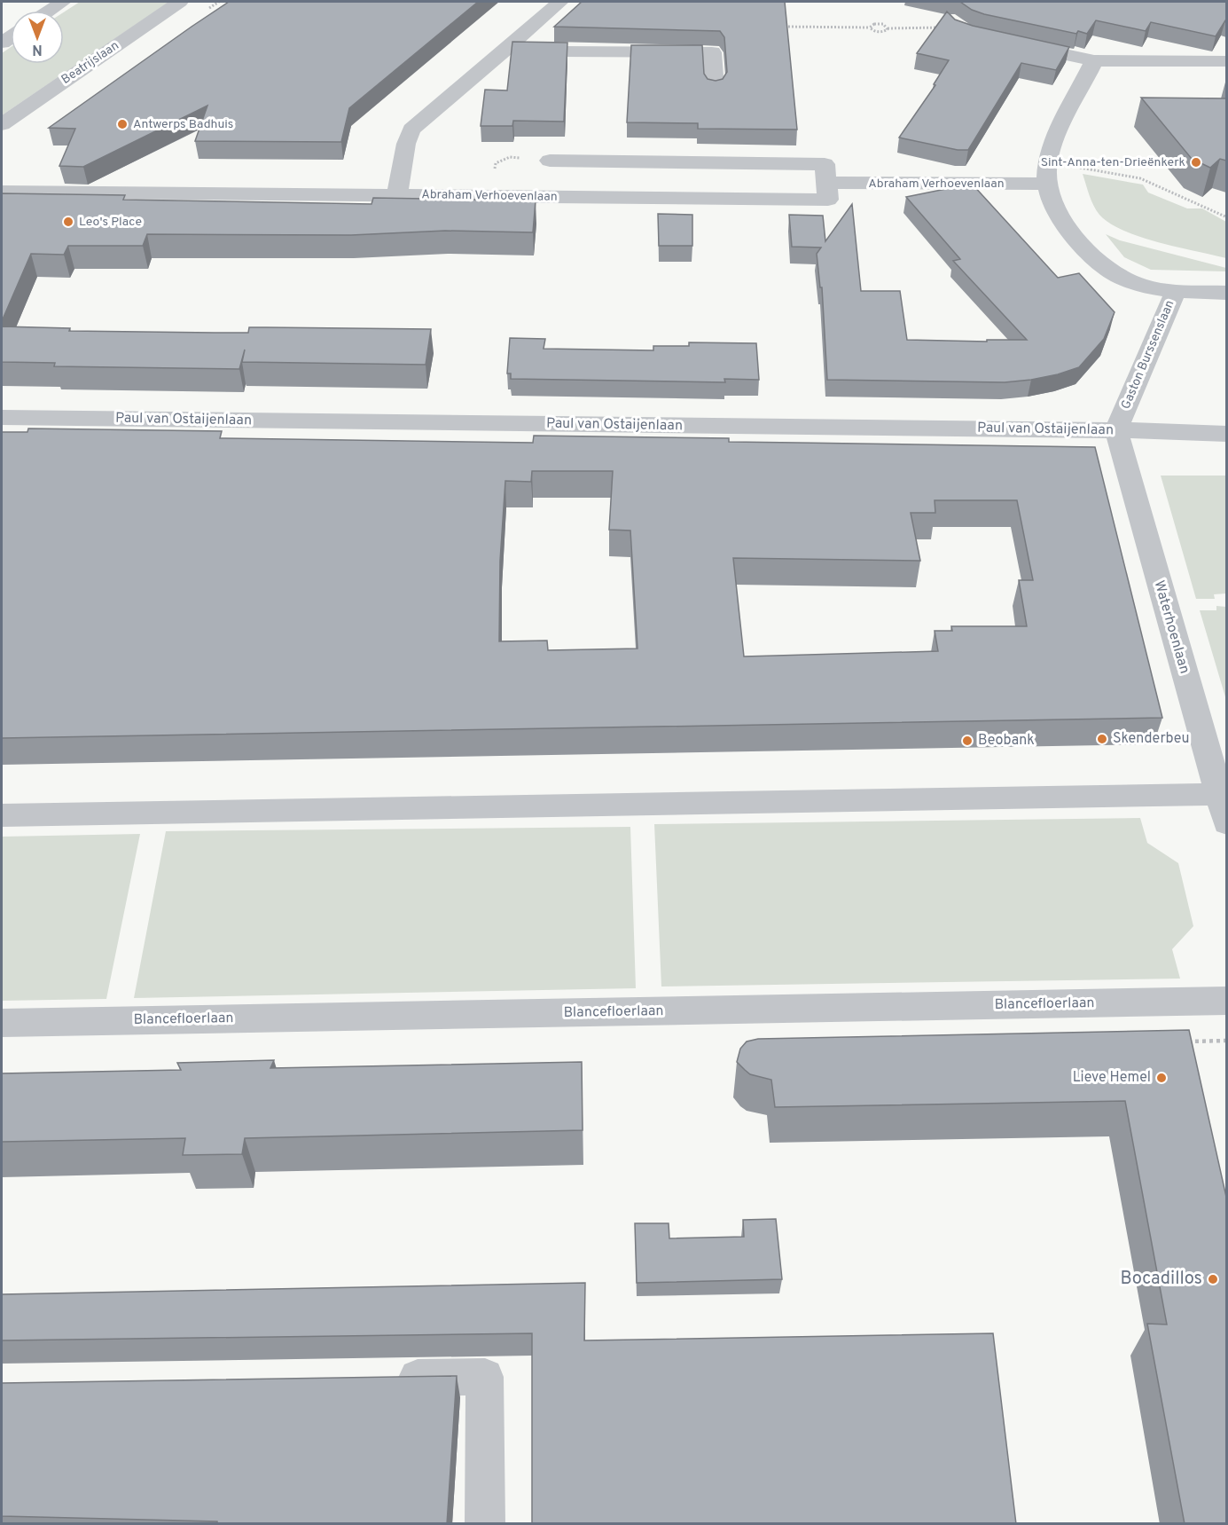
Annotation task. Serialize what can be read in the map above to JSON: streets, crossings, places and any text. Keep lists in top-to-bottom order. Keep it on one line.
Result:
{"streets":{"street":["Beatrijslaan","Abraham Verhoevenlaan","Gaston Burssenslaan","Paul van Ostaijenlaan","Waterhoenlaan","Blancefloerlaan"]},"crossings":[["Abraham Verhoevenlaan","Gaston Burssenslaan"],["Gaston Burssenslaan","Paul van Ostaijenlaan"],["Gaston Burssenslaan","Waterhoenlaan"],["Paul van Ostaijenlaan","Waterhoenlaan"]],"places":["Antwerps Badhuis","Sint-Anna-ten-Drieënkerk","Leo's Place","Skenderbeu","Beobank","Lieve Hemel","Bocadillos"],"north":"bottom"}
